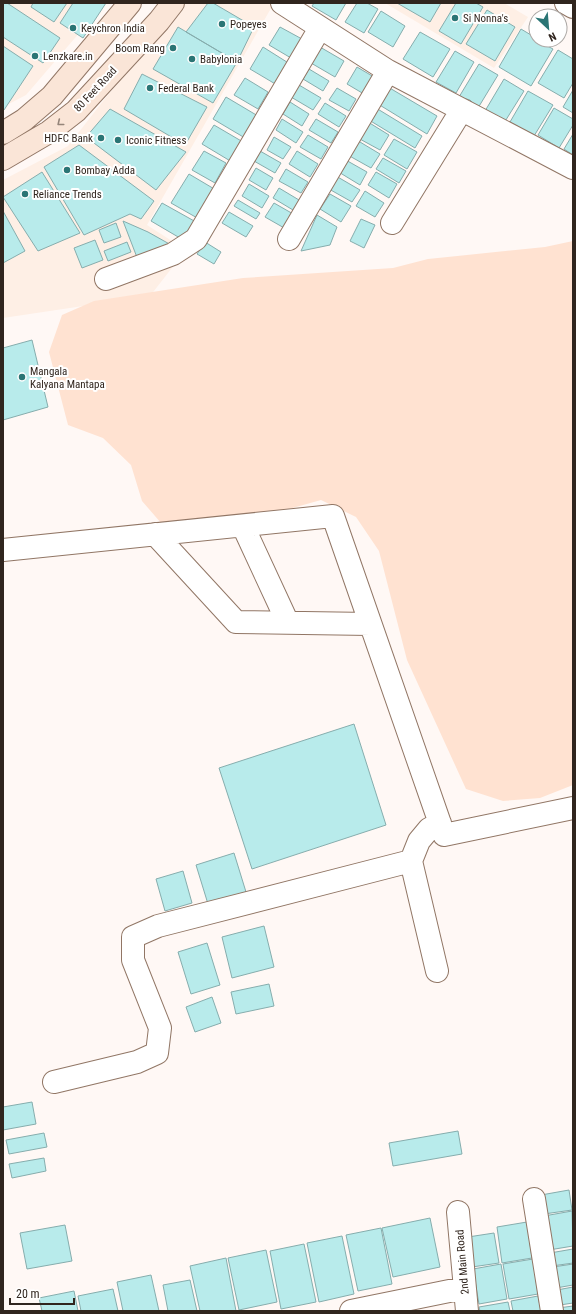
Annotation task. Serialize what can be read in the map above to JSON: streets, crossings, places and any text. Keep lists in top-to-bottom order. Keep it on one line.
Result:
{"streets":{"main road":["80 Feet Road"],"street":["2nd Main Road"]},"places":["Si Nonna's","Popeyes","Keychron India","Boom Rang","Lenzkare.in","Babylonia","Federal Bank","HDFC Bank","Iconic Fitness","Bombay Adda","Reliance Trends","Mangala Kalyana Mantapa"],"scale_bar":"20 m","north":"bottom right"}
